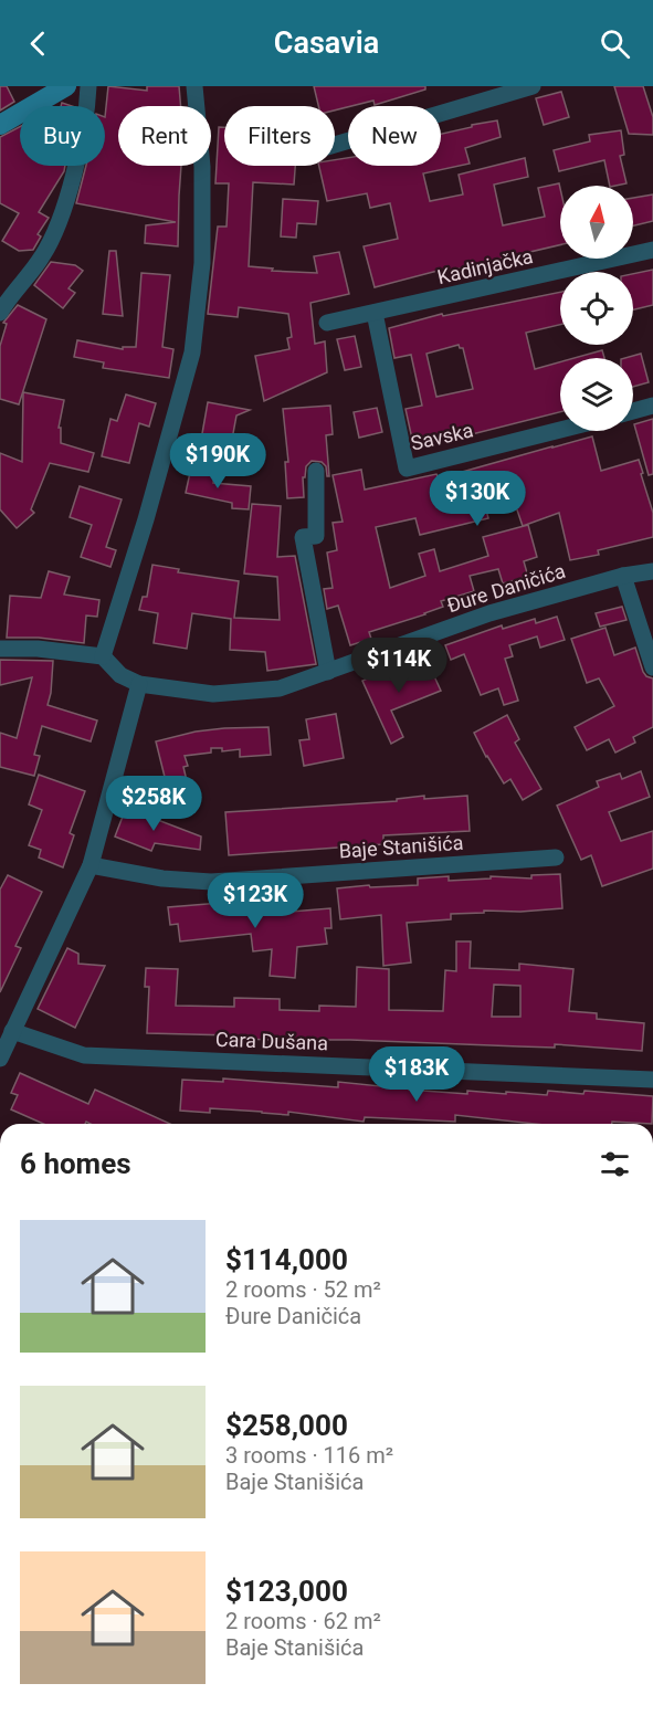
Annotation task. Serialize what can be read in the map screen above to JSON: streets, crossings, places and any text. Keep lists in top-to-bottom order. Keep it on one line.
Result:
{"streets":{"street":["Kadinjačka","Savska","Đure Daničića","Baje Stanišića","Cara Dušana"]},"crossings":[["Kadinjačka","Savska"]],"north":"top","page":{"header":"Casavia","chip":["Buy","Rent","Filters","New"],"price":["$190K","$130K","$114K","$258K","$123K","$183K"],"heading":"6 homes","list":[{"name":"$114,000","note":"2 rooms · 52 m² · Đure Daničića"},{"name":"$258,000","note":"3 rooms · 116 m² · Baje Stanišića"},{"name":"$123,000","note":"2 rooms · 62 m² · Baje Stanišića"}]}}
